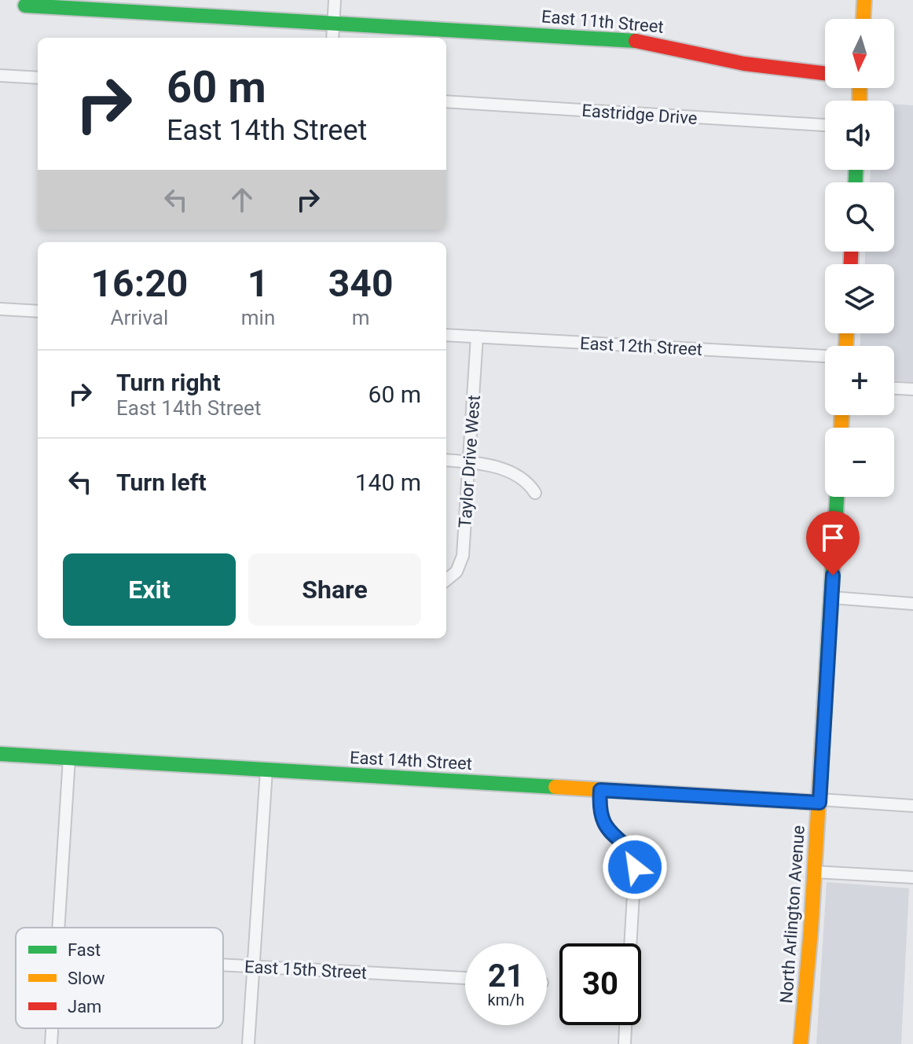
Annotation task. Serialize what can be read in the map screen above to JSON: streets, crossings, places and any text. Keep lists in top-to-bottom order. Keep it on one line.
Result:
{"streets":{"street":["East 11th Street","Eastridge Drive","East 12th Street","Taylor Drive West","East 14th Street","North Arlington Avenue","East 15th Street"]},"crossings":[["East 12th Street","Taylor Drive West"],["East 14th Street","North Arlington Avenue"]],"legend":["Fast","Slow","Jam"],"north":"bottom","page":{"map_buttons":["+","−"],"turn":["60 m","East 14th Street"],"eta":["16:20","Arrival","1","min","340","m"],"list":[{"name":"Turn right","note":"East 14th Street","value":"60 m"},{"name":"Turn left","value":"140 m"}],"buttons":["Exit","Share"],"speed":"21 km/h","limit":"30"}}
